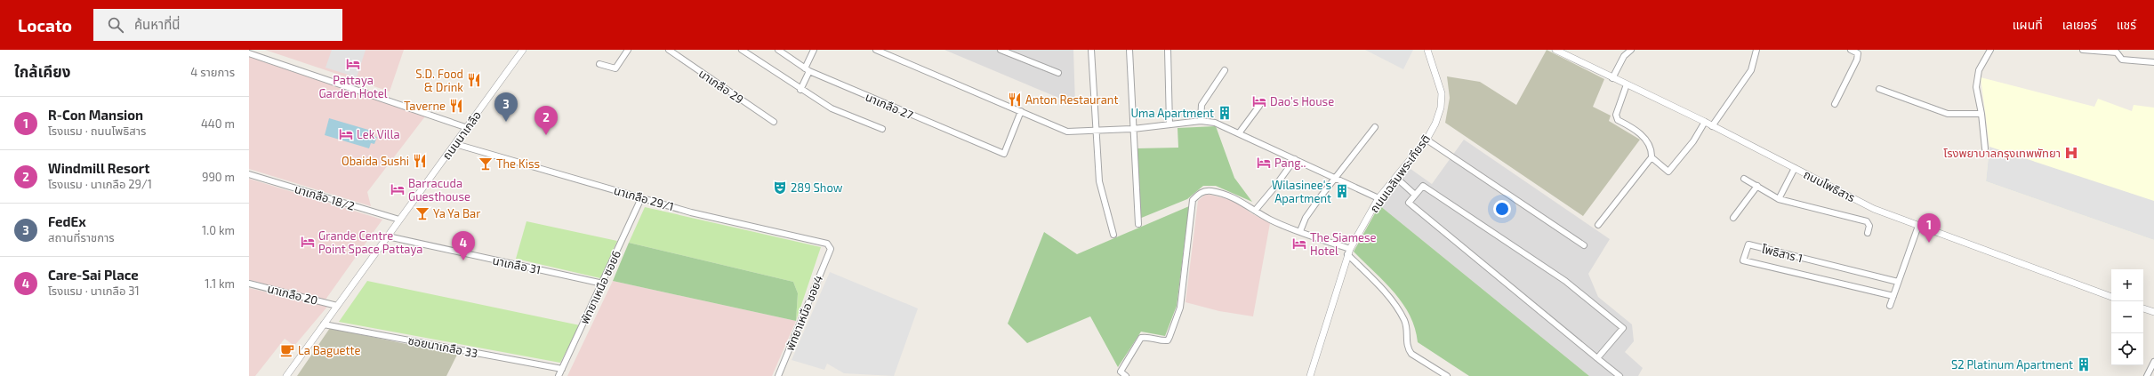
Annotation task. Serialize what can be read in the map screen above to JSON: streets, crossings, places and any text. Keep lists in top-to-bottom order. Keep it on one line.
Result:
{"streets":{"street":["นาเกลือ 29","นาเกลือ 27","ถนนนาเกลือ","ถนนเฉลิมพระเกียรติ","ถนนโพธิสาร","นาเกลือ 18/2","นาเกลือ 29/1","โพธิสาร 1","นาเกลือ 31","พัทยาเหนือ ซอย6","นาเกลือ 20","พัทยาเหนือ ซอย4","ซอยนาเกลือ 33"]},"crossings":[["ถนนนาเกลือ","นาเกลือ 18/2"],["ถนนนาเกลือ","นาเกลือ 29/1"],["ถนนนาเกลือ","นาเกลือ 31"],["ถนนนาเกลือ","นาเกลือ 20"],["ถนนนาเกลือ","ซอยนาเกลือ 33"],["นาเกลือ 29/1","พัทยาเหนือ ซอย6"],["นาเกลือ 29/1","พัทยาเหนือ ซอย4"],["นาเกลือ 31","พัทยาเหนือ ซอย6"],["พัทยาเหนือ ซอย6","ซอยนาเกลือ 33"]],"places":{"hotel":["Pattaya Garden Hotel","Dao's House","Lek Villa","Pang..","Barracuda Guesthouse","Grande Centre Point Space Pattaya","The Siamese Hotel"],"restaurant":["S.D. Food & Drink","Anton Restaurant","Taverne","Obaida Sushi"],"building":["Uma Apartment","Wilasinee's Apartment","S2 Platinum Apartment"],"hospital":["โรงพยาบาลกรุงเทพพัทยา"],"bar":["The Kiss","Ya Ya Bar"],"theatre":["289 Show"],"cafe":["La Baguette"]},"page":{"header":"Locato","search":"ค้นหาที่นี่","nav":["แผนที่","เลเยอร์","แชร์"],"heading":["ใกล้เคียง","4 รายการ"],"pins":["3","2","1","4"],"list":[{"mark":"1","name":"R-Con Mansion","note":"โรงแรม · ถนนโพธิสาร","value":"440 m"},{"mark":"2","name":"Windmill Resort","note":"โรงแรม · นาเกลือ 29/1","value":"990 m"},{"mark":"3","name":"FedEx","note":"สถานที่ราชการ","value":"1.0 km"},{"mark":"4","name":"Care-Sai Place","note":"โรงแรม · นาเกลือ 31","value":"1.1 km"}],"map_buttons":["+","−"]}}
